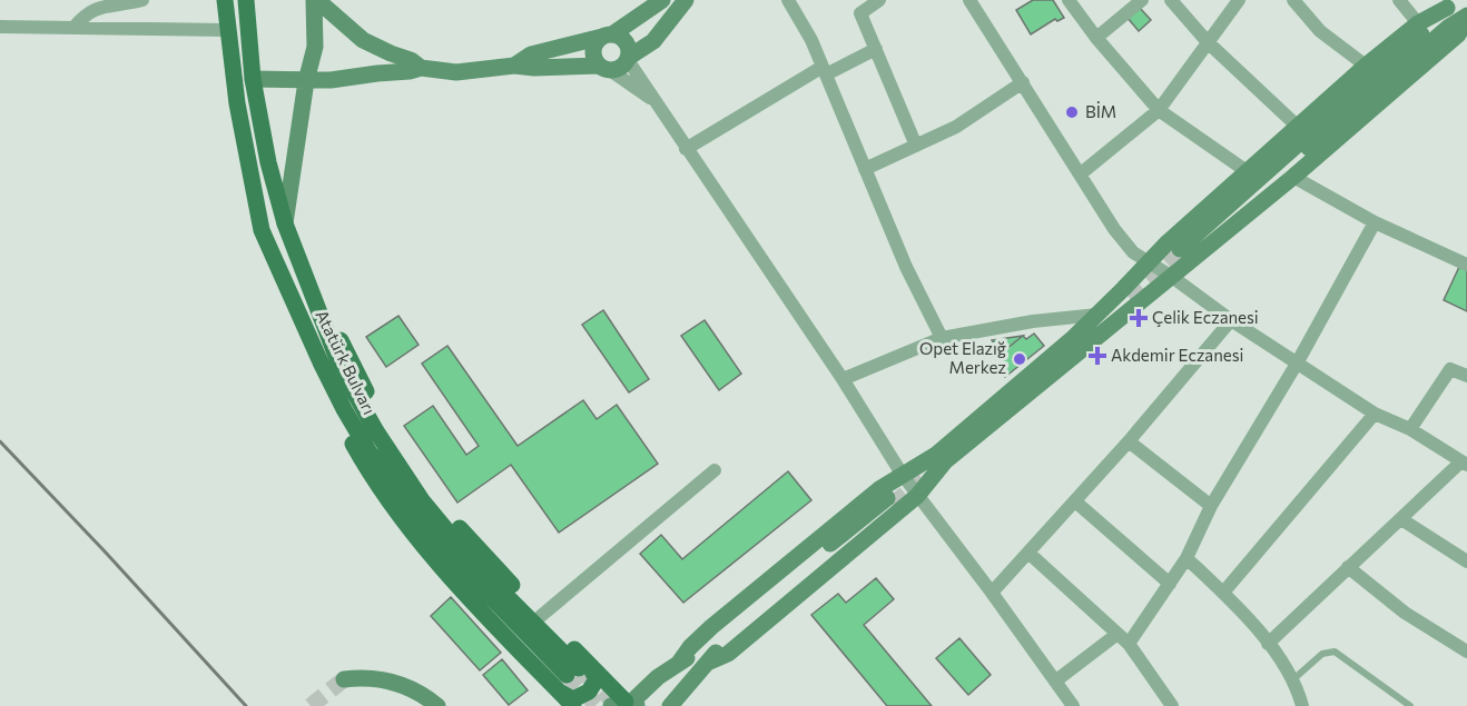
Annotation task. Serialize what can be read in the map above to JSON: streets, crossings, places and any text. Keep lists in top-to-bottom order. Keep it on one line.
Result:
{"streets":{"main road":["Atatürk Bulvarı"]},"places":{"other":["BİM","Opet Elazığ Merkez"],"health":["Çelik Eczanesi","Akdemir Eczanesi"]}}
